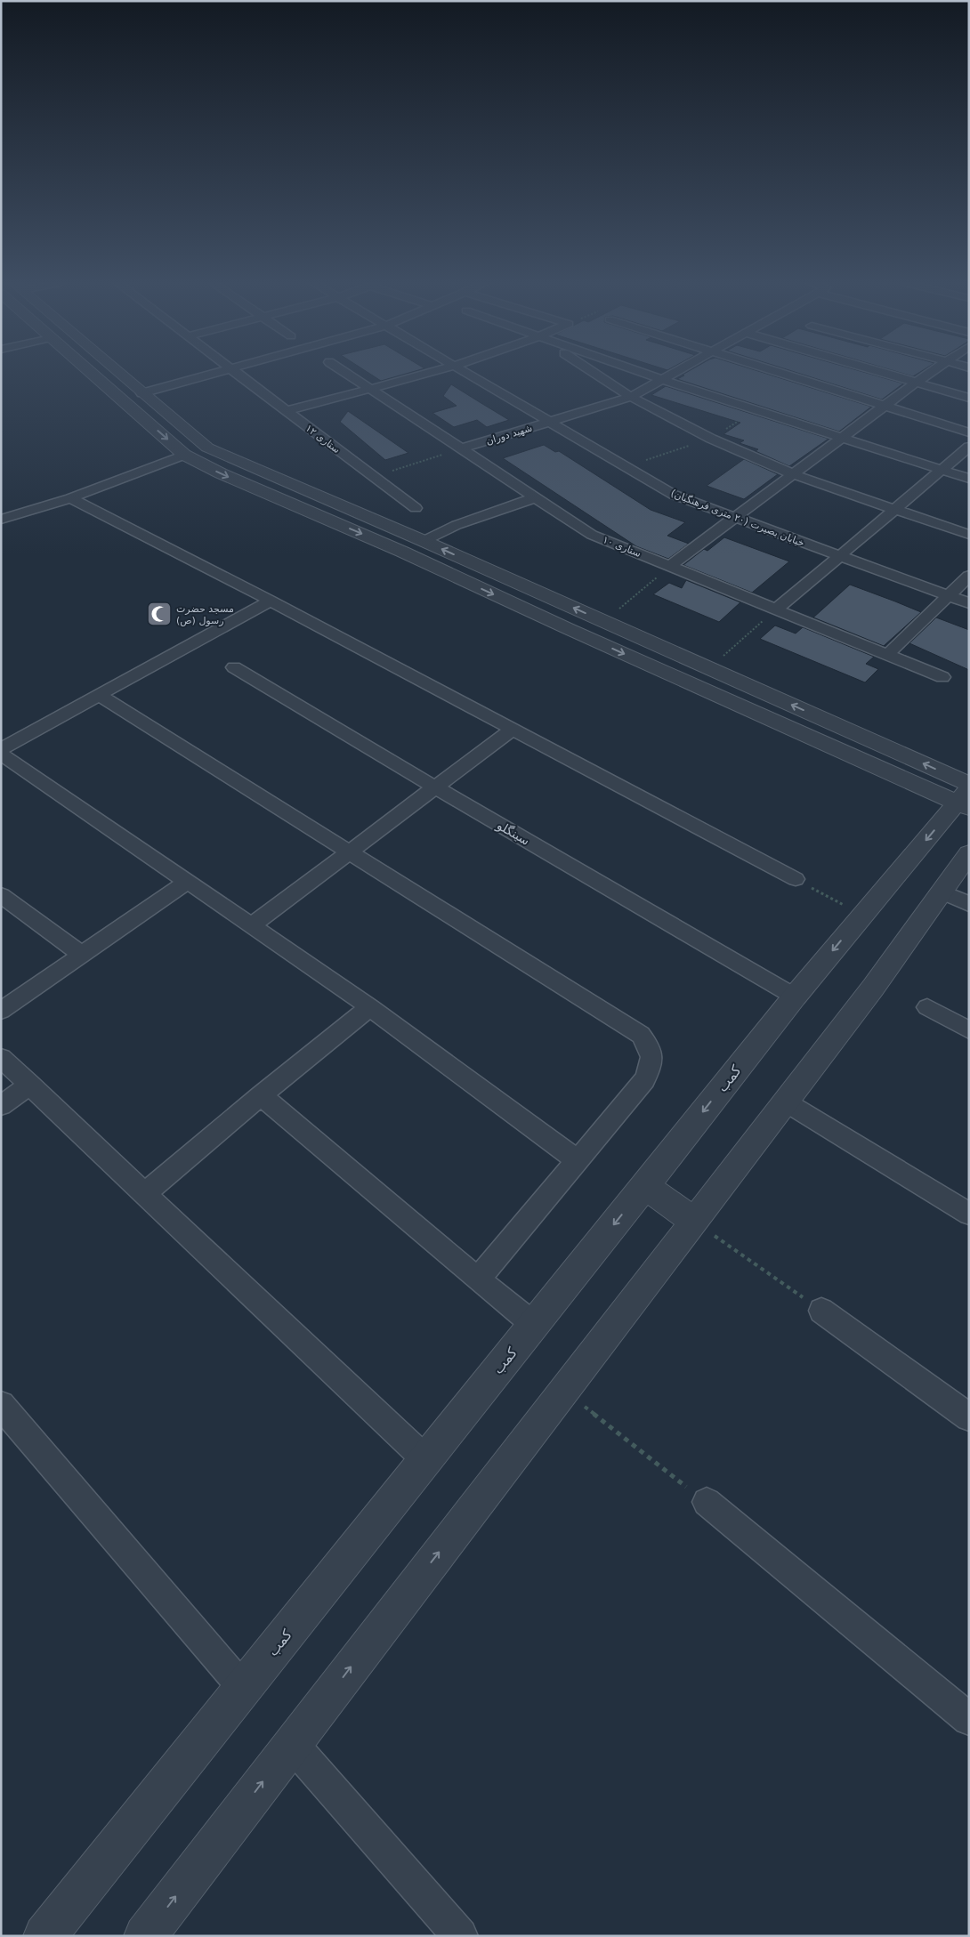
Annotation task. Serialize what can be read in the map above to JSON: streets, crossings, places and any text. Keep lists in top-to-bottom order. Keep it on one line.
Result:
{"streets":{"street":["شهید دوران","ستاری ۱۲","خیابان بصیرت (۲۰ متری فرهنگیان)","ستاری ۱۰","سینگلو","کمب"]},"crossings":[["شهید دوران","خیابان بصیرت (۲۰ متری فرهنگیان)"],["شهید دوران","ستاری ۱۰"],["سینگلو","کمب"]],"places":{"mosque":["مسجد حضرت رسول (ص)"]}}
